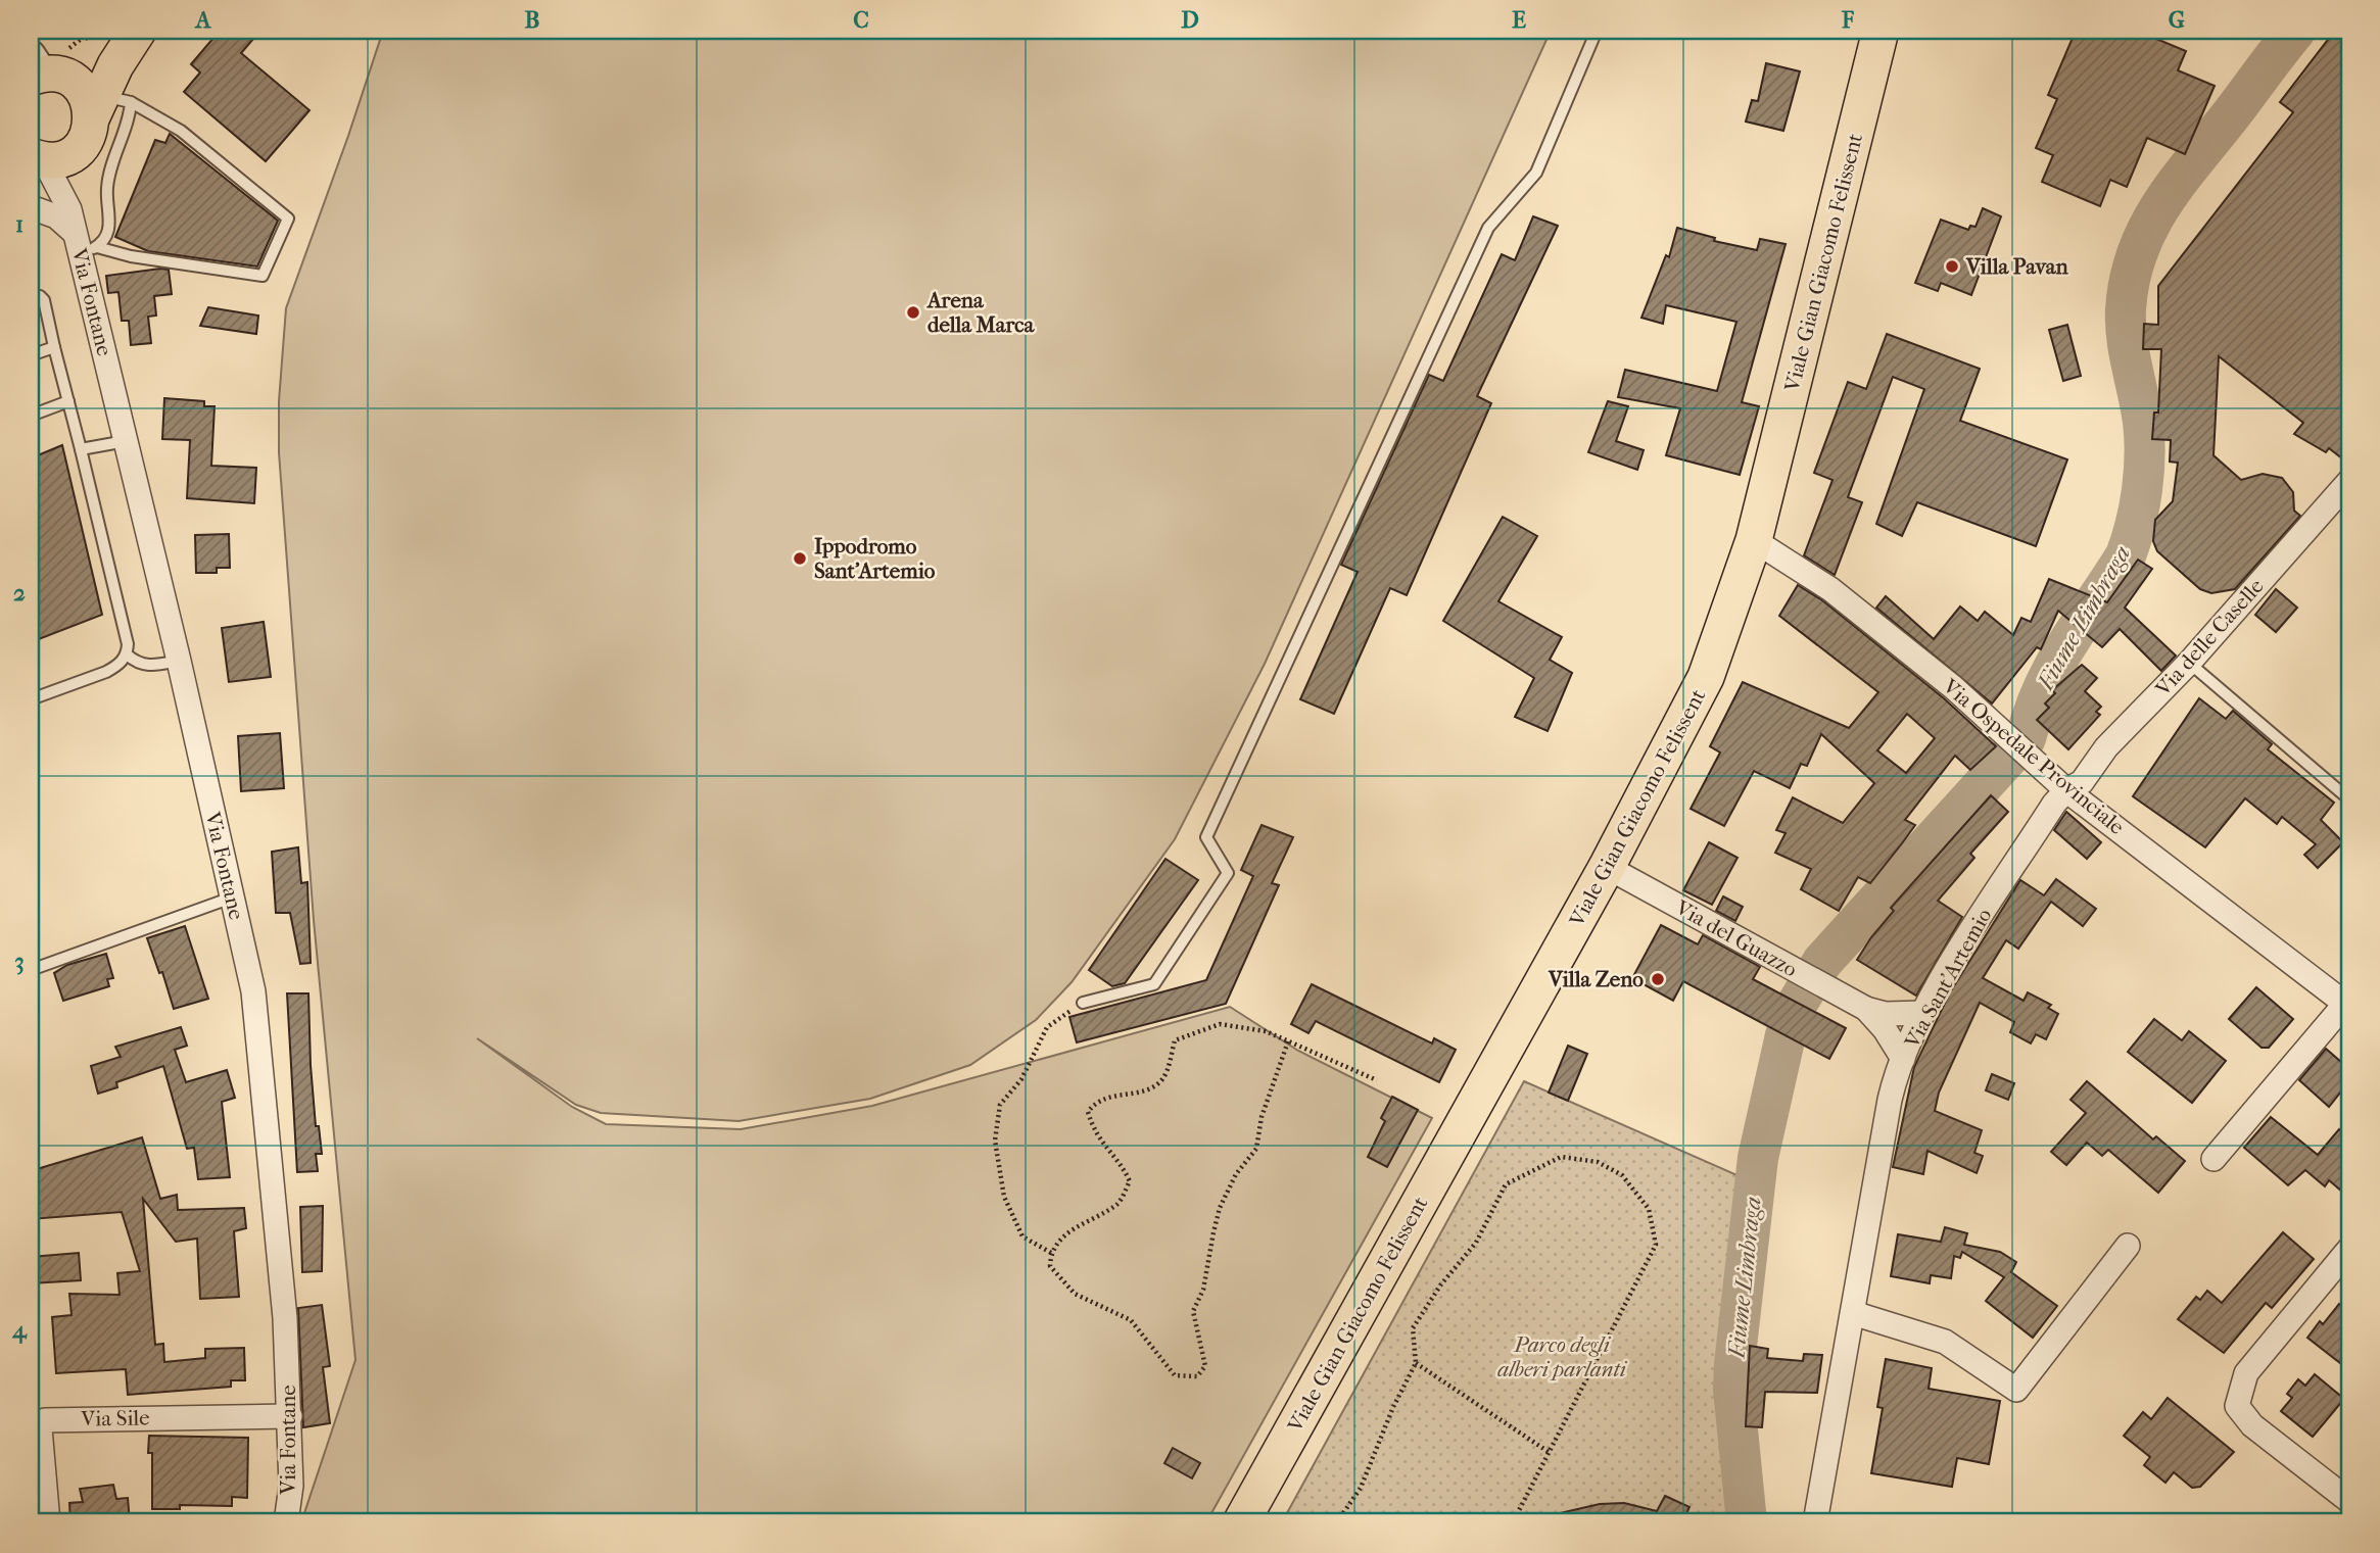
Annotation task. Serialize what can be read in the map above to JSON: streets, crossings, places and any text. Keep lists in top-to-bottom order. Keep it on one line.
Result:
{"streets":{"main road":["Viale Gian Giacomo Felissent"],"street":["Via Fontane","Via delle Caselle","Via Ospedale Provinciale","Via del Guazzo","Via Sant'Artemio","Via Sile"]},"crossings":[["Viale Gian Giacomo Felissent","Via Ospedale Provinciale"],["Viale Gian Giacomo Felissent","Via del Guazzo"],["Via Fontane","Via Sile"],["Via delle Caselle","Via Ospedale Provinciale"],["Via delle Caselle","Via Sant'Artemio"],["Via Ospedale Provinciale","Via Sant'Artemio"],["Via del Guazzo","Via Sant'Artemio"]],"water":["Fiume Limbraga"],"parks":["Parco degli alberi parlanti"],"places":["Villa Pavan","Arena della Marca","Ippodromo Sant'Artemio","Villa Zeno"],"grid":{"columns":["A","B","C","D","E","F","G"],"rows":["1","2","3","4"]}}
